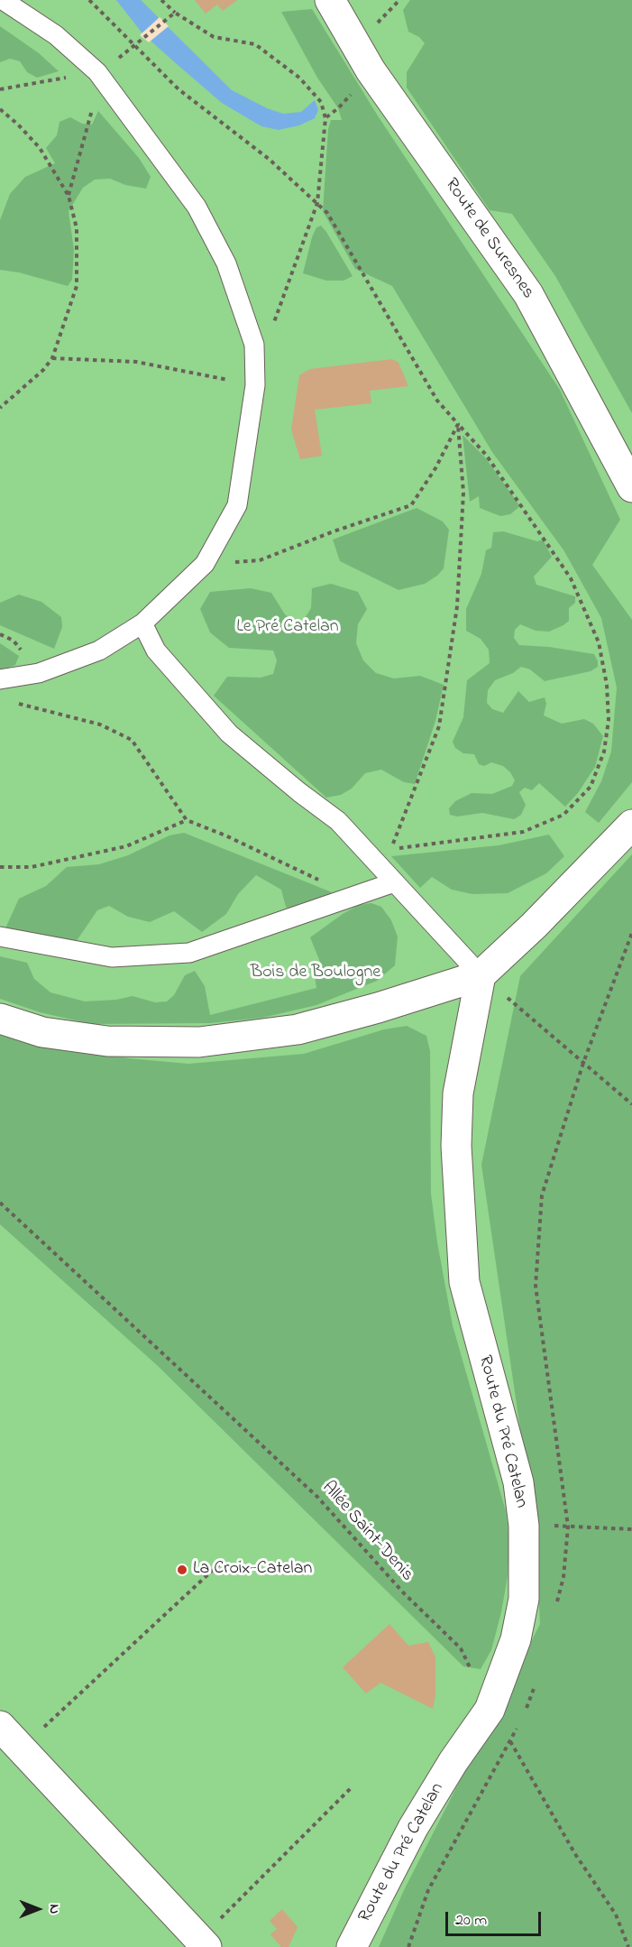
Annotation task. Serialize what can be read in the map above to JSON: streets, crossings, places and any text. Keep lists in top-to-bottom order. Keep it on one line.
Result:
{"streets":{"street":["Route de Suresnes","Route du Pré Catelan"],"path":["Allée Saint-Denis"]},"crossings":[["Route du Pré Catelan","Allée Saint-Denis"]],"parks":["Le Pré Catelan","Bois de Boulogne"],"places":["La Croix-Catelan"],"scale_bar":"20 m","north":"right"}
